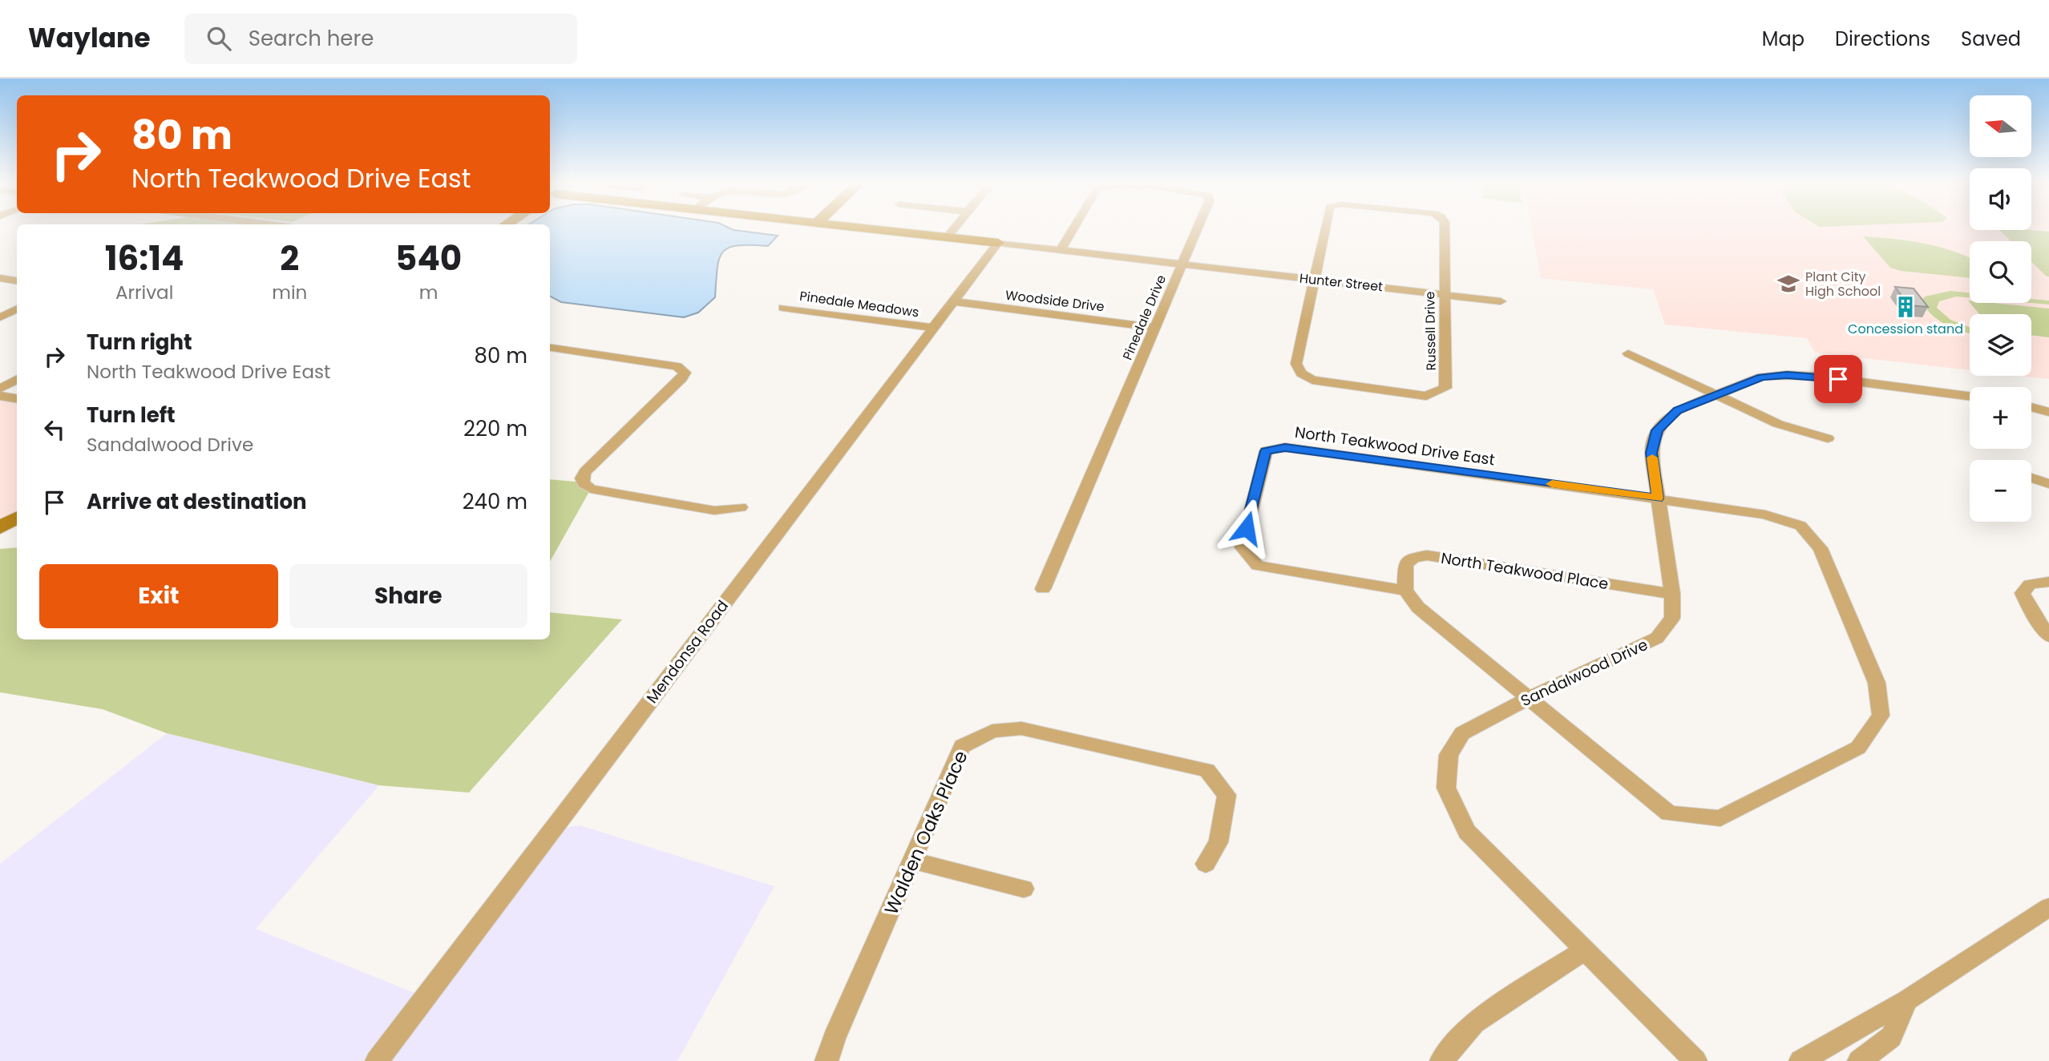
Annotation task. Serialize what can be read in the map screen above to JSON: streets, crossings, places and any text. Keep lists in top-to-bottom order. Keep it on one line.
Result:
{"streets":{"street":["Hunter Street","Woodside Drive","Pinedale Meadows","Pinedale Drive","Russell Drive","North Teakwood Drive East","North Teakwood Place","Mendonsa Road","Sandalwood Drive","Walden Oaks Place"]},"crossings":[["Hunter Street","Pinedale Drive"],["Hunter Street","Russell Drive"],["Hunter Street","Mendonsa Road"],["Woodside Drive","Pinedale Drive"],["Woodside Drive","Mendonsa Road"],["Pinedale Meadows","Mendonsa Road"],["North Teakwood Drive East","North Teakwood Place"],["North Teakwood Drive East","Sandalwood Drive"],["North Teakwood Place","Sandalwood Drive"]],"places":{"school or university":["Plant City High School"],"building":["Concession stand"]},"north":"left","page":{"header":"Waylane","search":"Search here","nav":["Map","Directions","Saved"],"map_buttons":["+","−"],"turn":["80 m","North Teakwood Drive East"],"eta":["16:14","Arrival","2","min","540","m"],"list":[{"name":"Turn right","note":"North Teakwood Drive East","value":"80 m"},{"name":"Turn left","note":"Sandalwood Drive","value":"220 m"},{"name":"Arrive at destination","value":"240 m"}],"buttons":["Exit","Share"]}}
